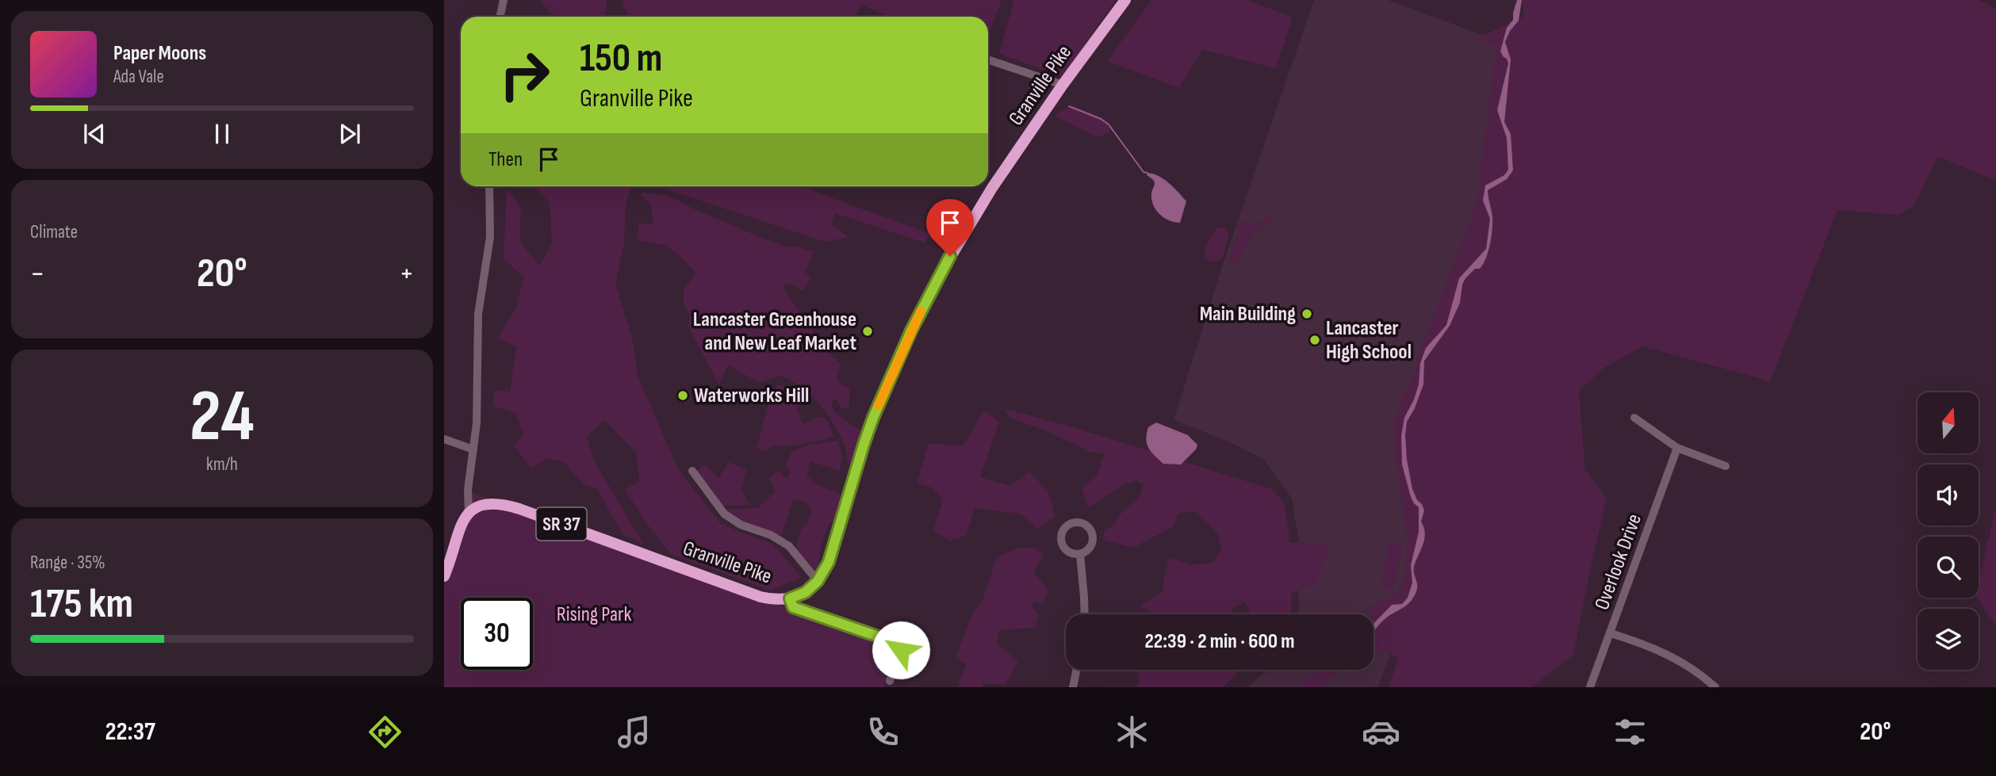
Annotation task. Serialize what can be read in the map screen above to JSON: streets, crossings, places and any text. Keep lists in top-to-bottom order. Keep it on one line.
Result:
{"streets":{"highway":["Granville Pike","SR 37"],"street":["Overlook Drive"]},"parks":["Rising Park"],"places":["Main Building","Lancaster Greenhouse and New Leaf Market","Lancaster High School","Waterworks Hill"],"north":"top","page":{"turn":["150 m","Granville Pike"],"song":["Paper Moons","Ada Vale"],"then":"Then","tile":["Climate",["24","km/h"],["Range · 35%","175 km"]],"heat":["−","20°","+"],"limit":"30","trip":"22:39 · 2 min · 600 m","tabs":["22:37","20°"]}}
